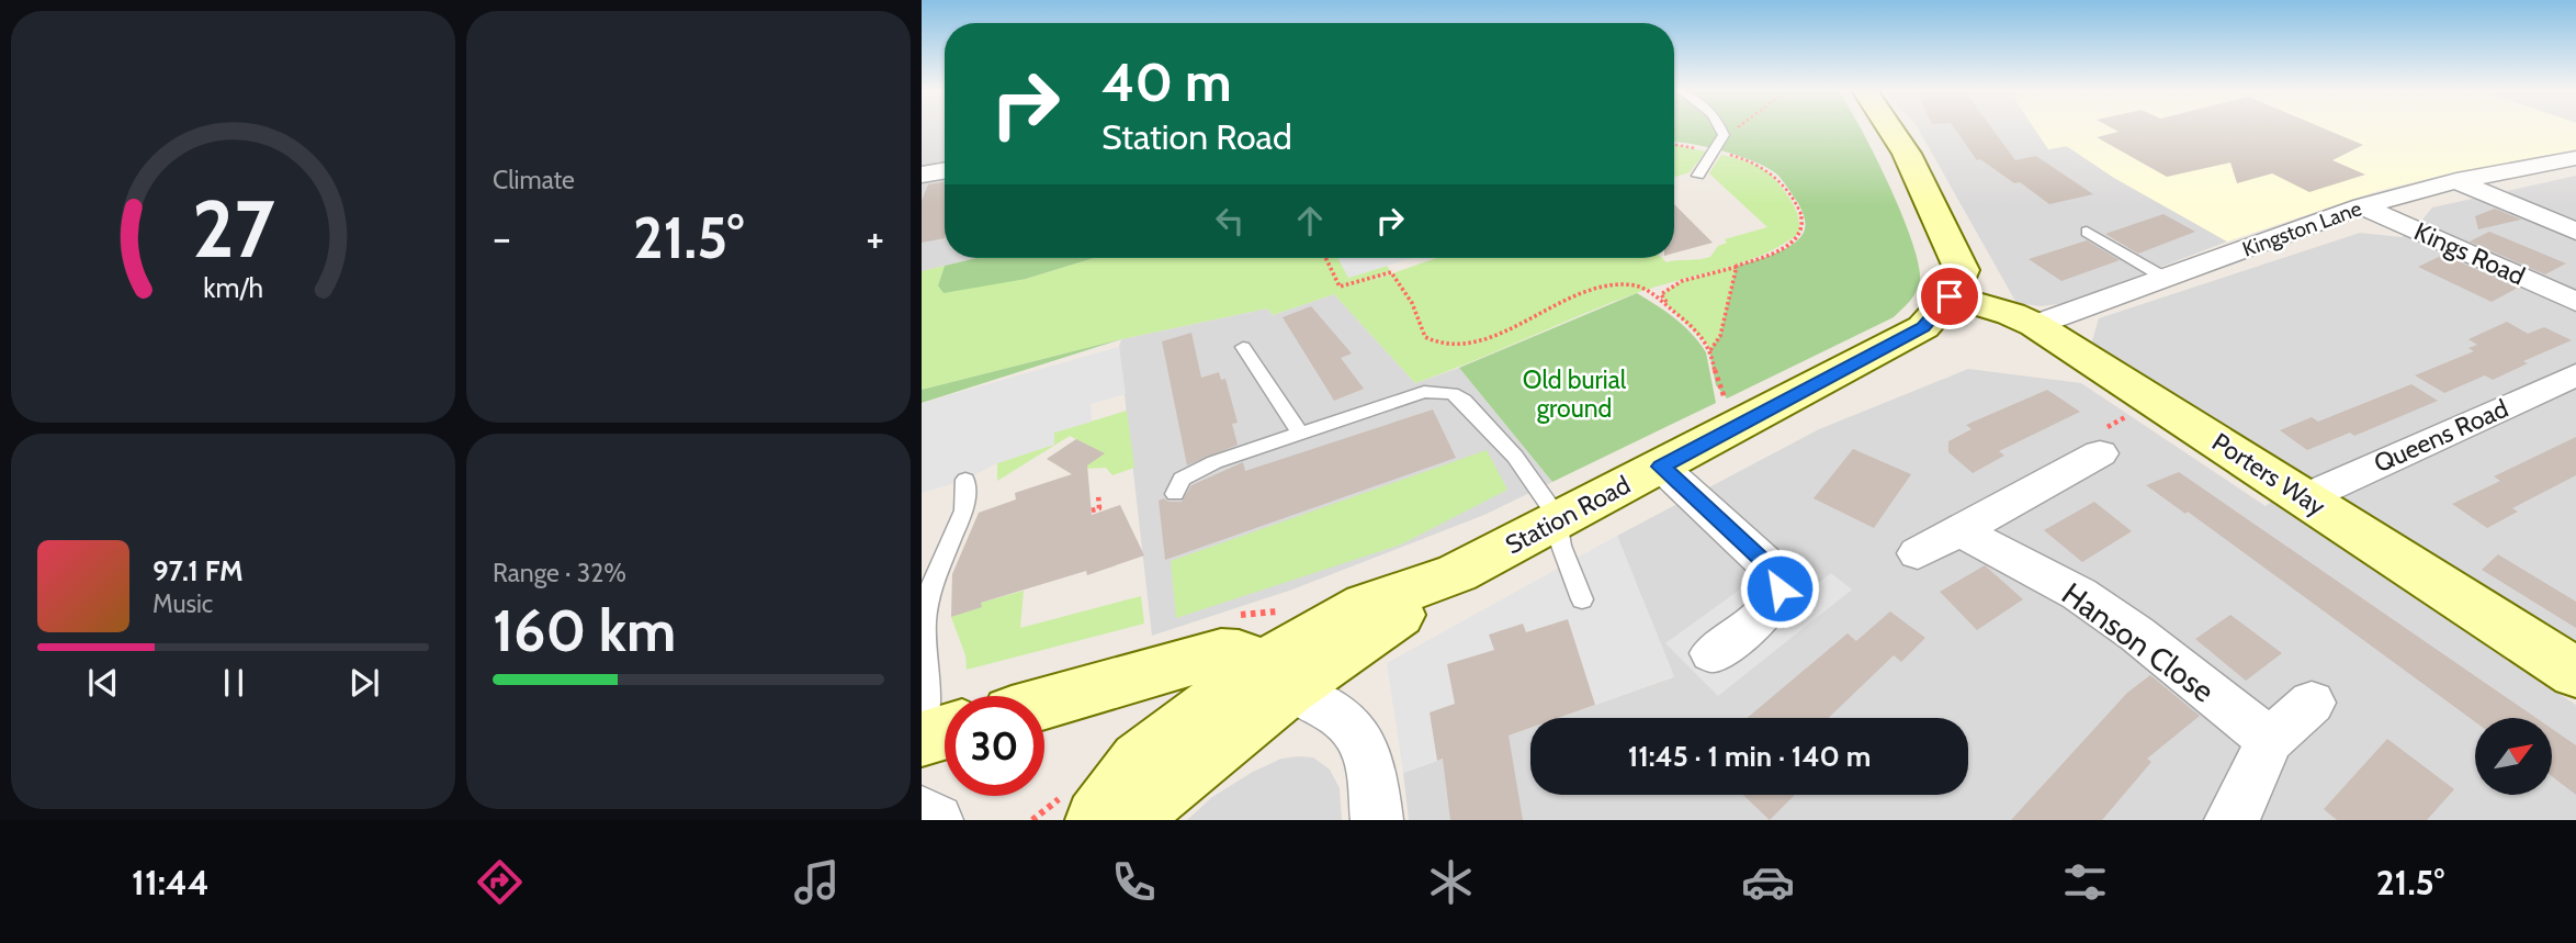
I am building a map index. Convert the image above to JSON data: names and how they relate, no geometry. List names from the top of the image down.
{
  "streets": {
    "street": [
      "Kingston Lane",
      "Kings Road",
      "Queens Road",
      "Porters Way",
      "Station Road",
      "Hanson Close"
    ]
  },
  "crossings": [
    ["Kingston Lane", "Kings Road"],
    ["Kingston Lane", "Porters Way"],
    ["Queens Road", "Porters Way"],
    ["Porters Way", "Station Road"]
  ],
  "parks": ["Old burial ground"],
  "north": "top right",
  "page": {
    "tile": [
      "Climate",
      ["Range · 32%", "160 km"]
    ],
    "turn": ["40 m", "Station Road"],
    "heat": ["−", "21.5°", "+"],
    "song": ["97.1 FM", "Music"],
    "limit": "30",
    "trip": "11:45 · 1 min · 140 m",
    "tabs": ["11:44", "21.5°"],
    "gauge": ["27", "km/h"]
  }
}
